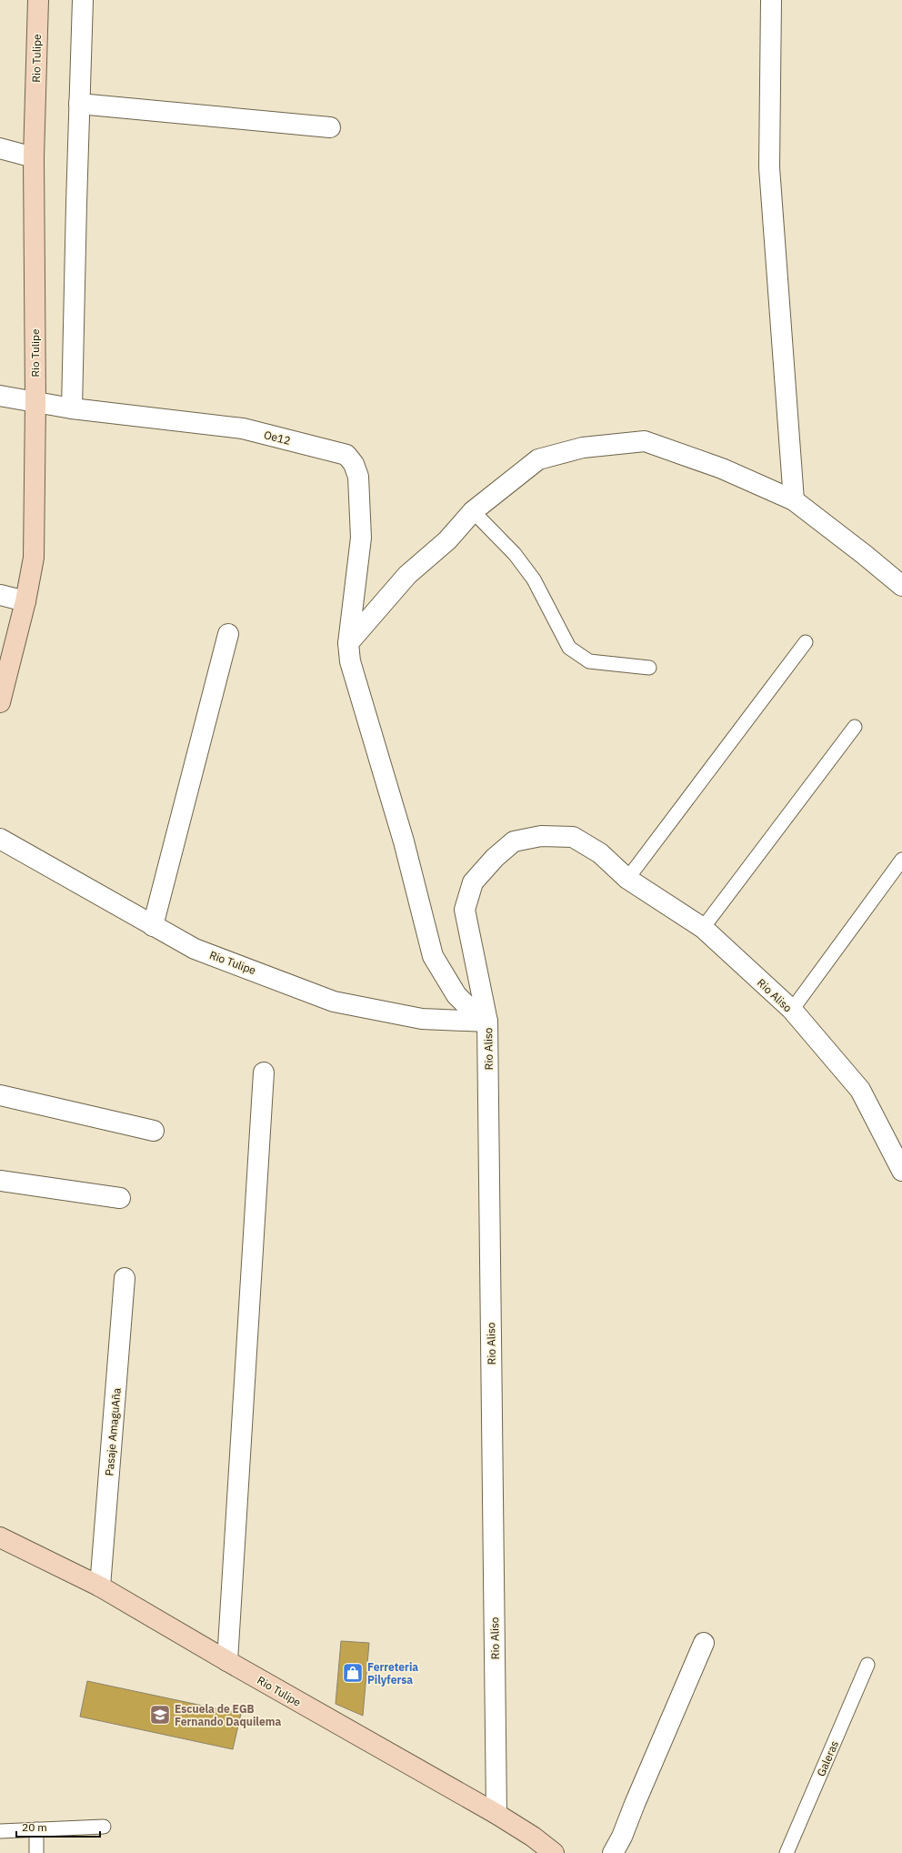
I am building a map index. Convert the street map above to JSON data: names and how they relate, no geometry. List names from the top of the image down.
{
  "streets": {
    "main road": ["Rio Tulipe"],
    "street": ["Oe12", "Rio Aliso", "Pasaje AmaguAña"],
    "lane": ["Galeras"]
  },
  "crossings": [
    ["Rio Tulipe", "Oe12"],
    ["Rio Tulipe", "Rio Aliso"],
    ["Rio Tulipe", "Pasaje AmaguAña"]
  ],
  "places": {
    "shop": ["Ferreteria Pilyfersa"],
    "school or university": ["Escuela de EGB Fernando Daquilema"]
  },
  "scale_bar": "20 m"
}
